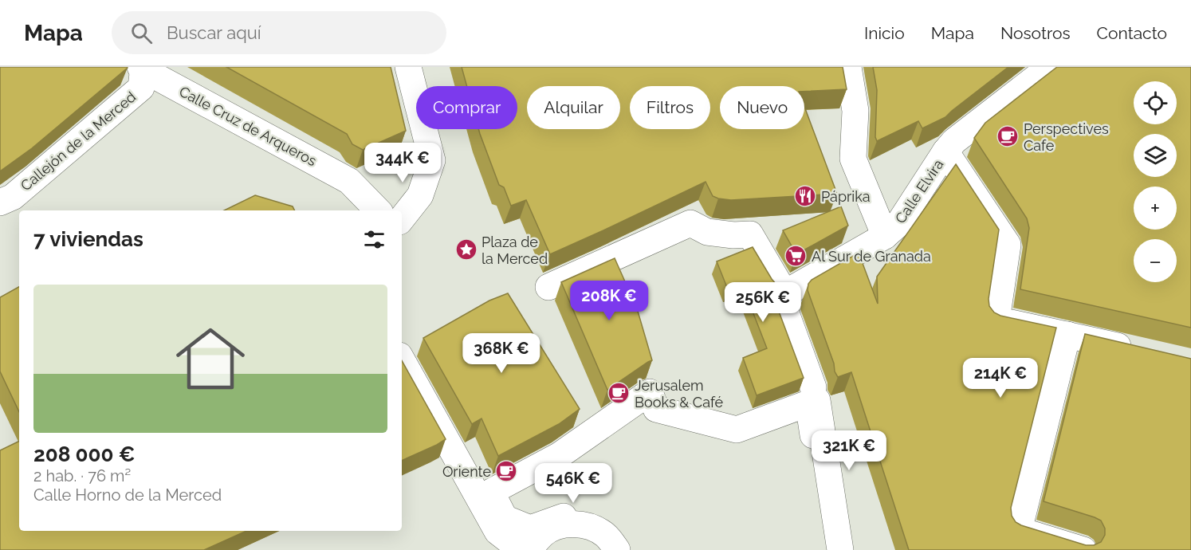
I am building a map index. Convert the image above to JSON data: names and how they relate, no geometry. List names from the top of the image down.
{
  "streets": {
    "street": ["Calle Cruz de Arqueros", "Callejón de la Merced", "Calle Elvira"]
  },
  "crossings": [
    ["Calle Cruz de Arqueros", "Callejón de la Merced"]
  ],
  "places": {
    "cafe": ["Perspectives Cafe", "Jerusalem Books & Café", "Oriente"],
    "restaurant": ["Páprika"],
    "place": ["Plaza de la Merced"],
    "supermarket": ["Al Sur de Granada"]
  },
  "page": {
    "header": "Mapa",
    "search": "Buscar aquí",
    "nav": [
      "Inicio",
      "Mapa",
      "Nosotros",
      "Contacto"
    ],
    "map_buttons": ["+", "−"],
    "chip": [
      "Comprar",
      "Alquilar",
      "Filtros",
      "Nuevo"
    ],
    "price": [
      "344K €",
      "208K €",
      "256K €",
      "368K €",
      "214K €",
      "321K €",
      "546K €"
    ],
    "heading": "7 viviendas",
    "list": [
      {
        "name": "208 000 €",
        "note": "2 hab. · 76 m² · Calle Horno de la Merced"
      }
    ]
  }
}
